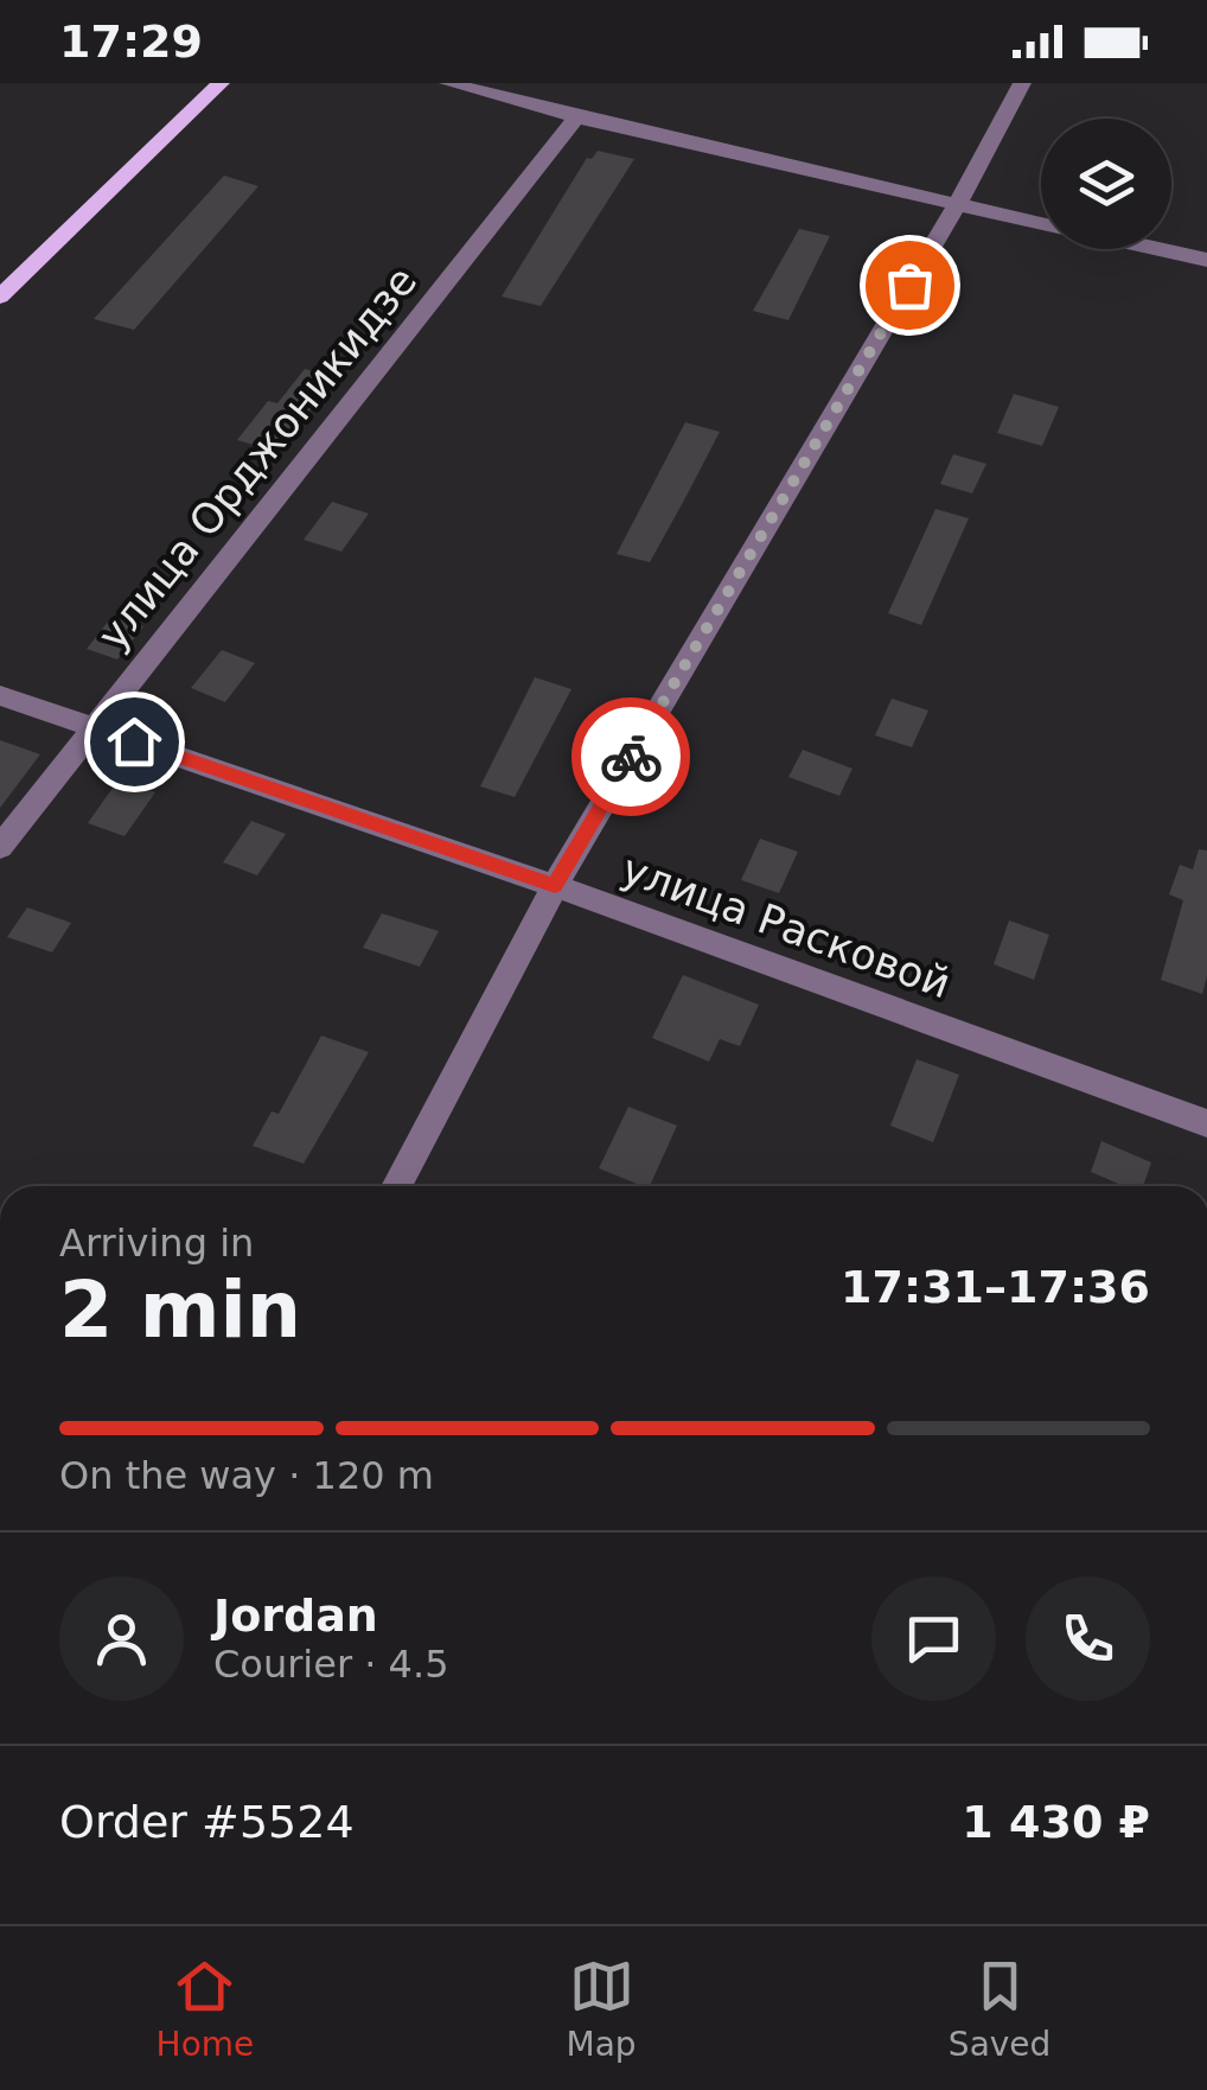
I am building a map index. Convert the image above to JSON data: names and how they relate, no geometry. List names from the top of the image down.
{
  "streets": {
    "street": ["улица Орджоникидзе", "улица Расковой"]
  },
  "crossings": [
    ["улица Орджоникидзе", "улица Расковой"]
  ],
  "page": {
    "status": "17:29",
    "heading": ["2 min", "Arriving in", "17:31–17:36"],
    "panel": [
      "Jordan",
      "Courier · 4.5",
      "Order #5524",
      "1 430 ₽"
    ],
    "bar": "On the way · 120 m",
    "tabs": ["Home", "Map", "Saved"]
  }
}
